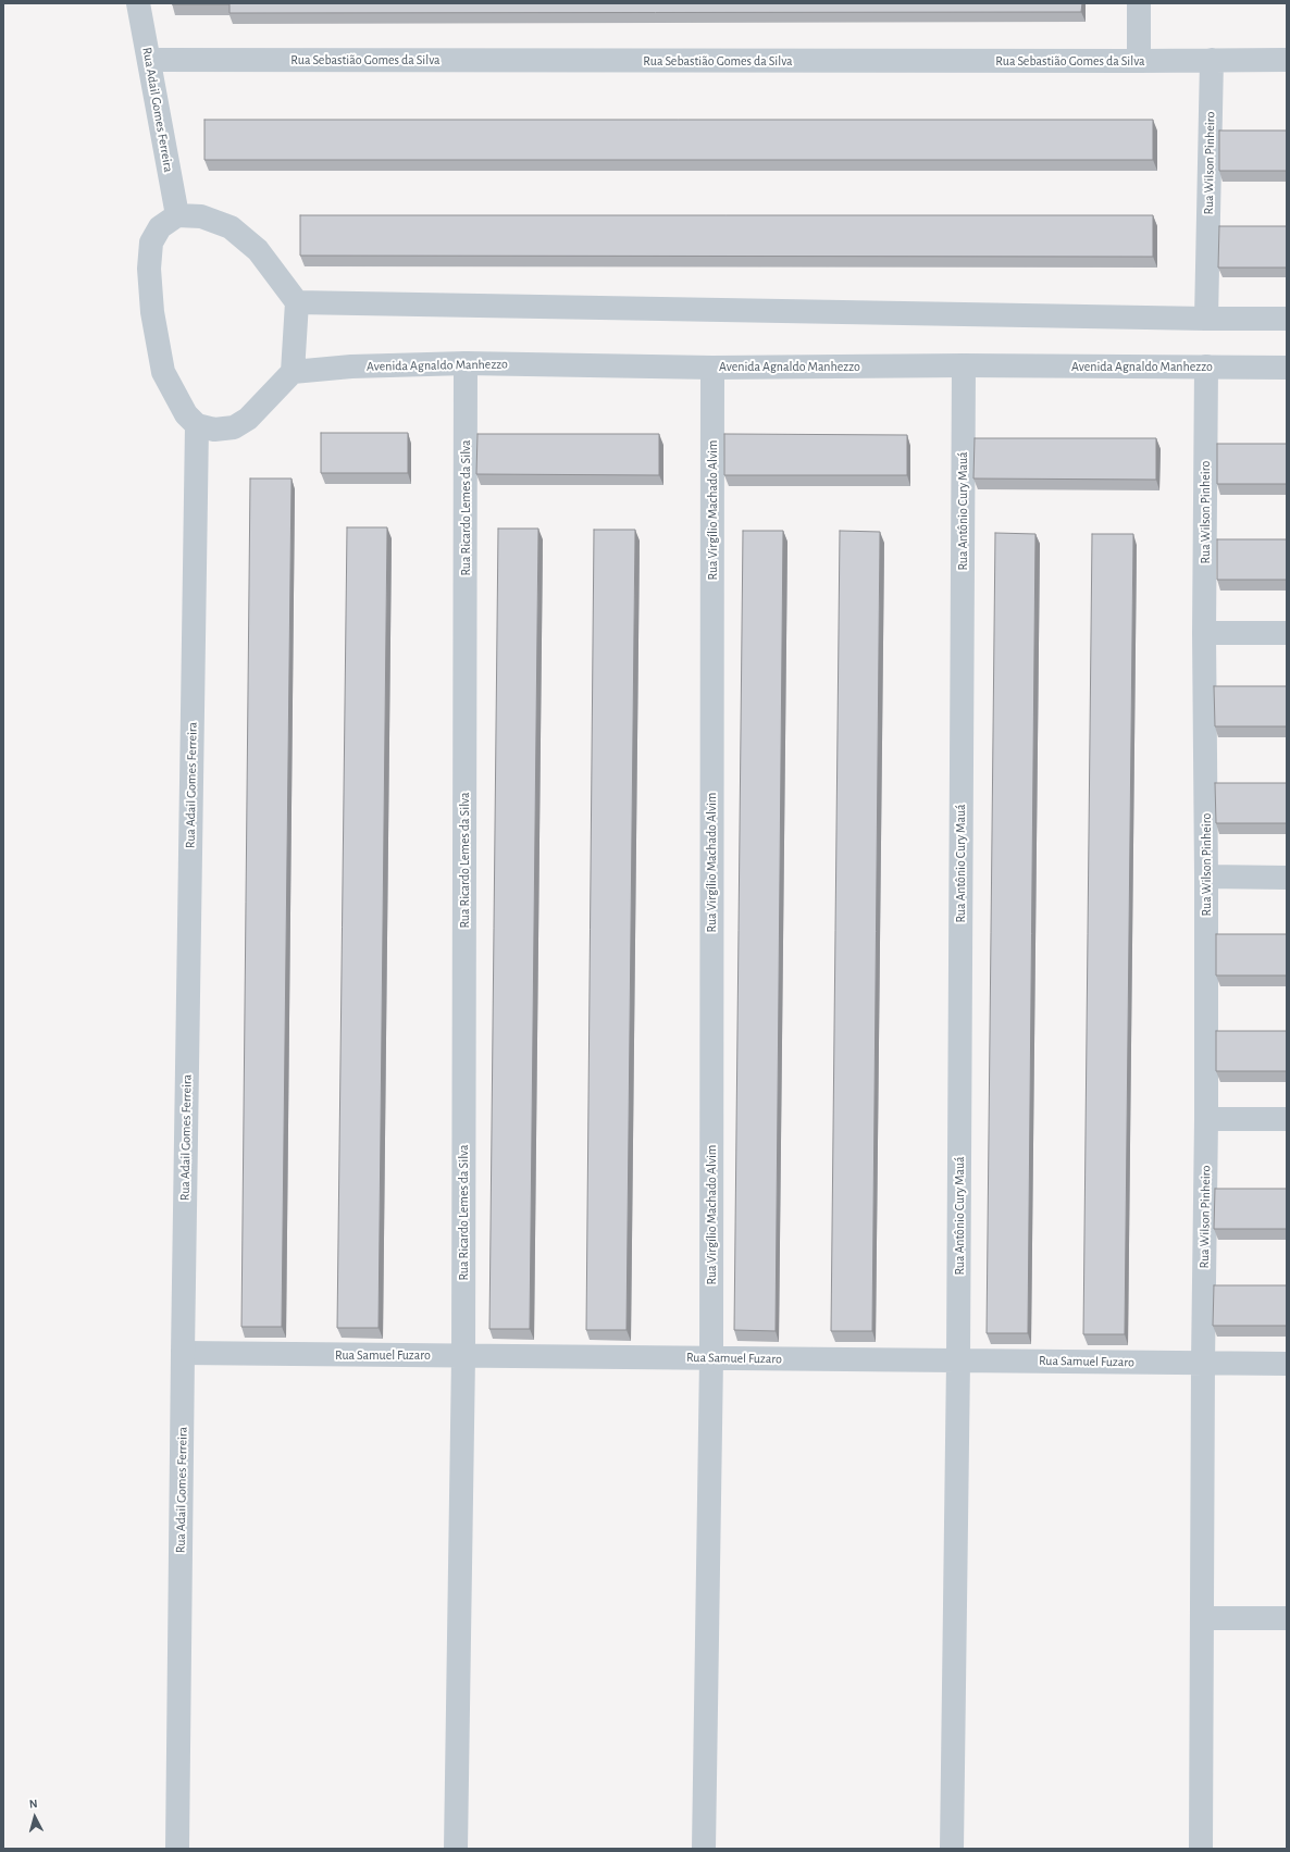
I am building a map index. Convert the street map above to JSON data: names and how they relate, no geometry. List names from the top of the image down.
{
  "streets": {
    "street": [
      "Rua Sebastião Gomes da Silva",
      "Rua Adail Gomes Ferreira",
      "Rua Wilson Pinheiro",
      "Avenida Agnaldo Manhezzo",
      "Rua Ricardo Lemes da Silva",
      "Rua Virgílio Machado Alvim",
      "Rua Antônio Cury Mauá",
      "Rua Samuel Fuzaro"
    ]
  },
  "crossings": [
    ["Rua Sebastião Gomes da Silva", "Rua Adail Gomes Ferreira"],
    ["Rua Sebastião Gomes da Silva", "Rua Wilson Pinheiro"],
    ["Rua Adail Gomes Ferreira", "Rua Samuel Fuzaro"],
    ["Rua Wilson Pinheiro", "Avenida Agnaldo Manhezzo"],
    ["Rua Wilson Pinheiro", "Rua Samuel Fuzaro"],
    ["Avenida Agnaldo Manhezzo", "Rua Ricardo Lemes da Silva"],
    ["Avenida Agnaldo Manhezzo", "Rua Virgílio Machado Alvim"],
    ["Avenida Agnaldo Manhezzo", "Rua Antônio Cury Mauá"],
    ["Rua Ricardo Lemes da Silva", "Rua Samuel Fuzaro"],
    ["Rua Virgílio Machado Alvim", "Rua Samuel Fuzaro"],
    ["Rua Antônio Cury Mauá", "Rua Samuel Fuzaro"]
  ],
  "north": "top"
}
